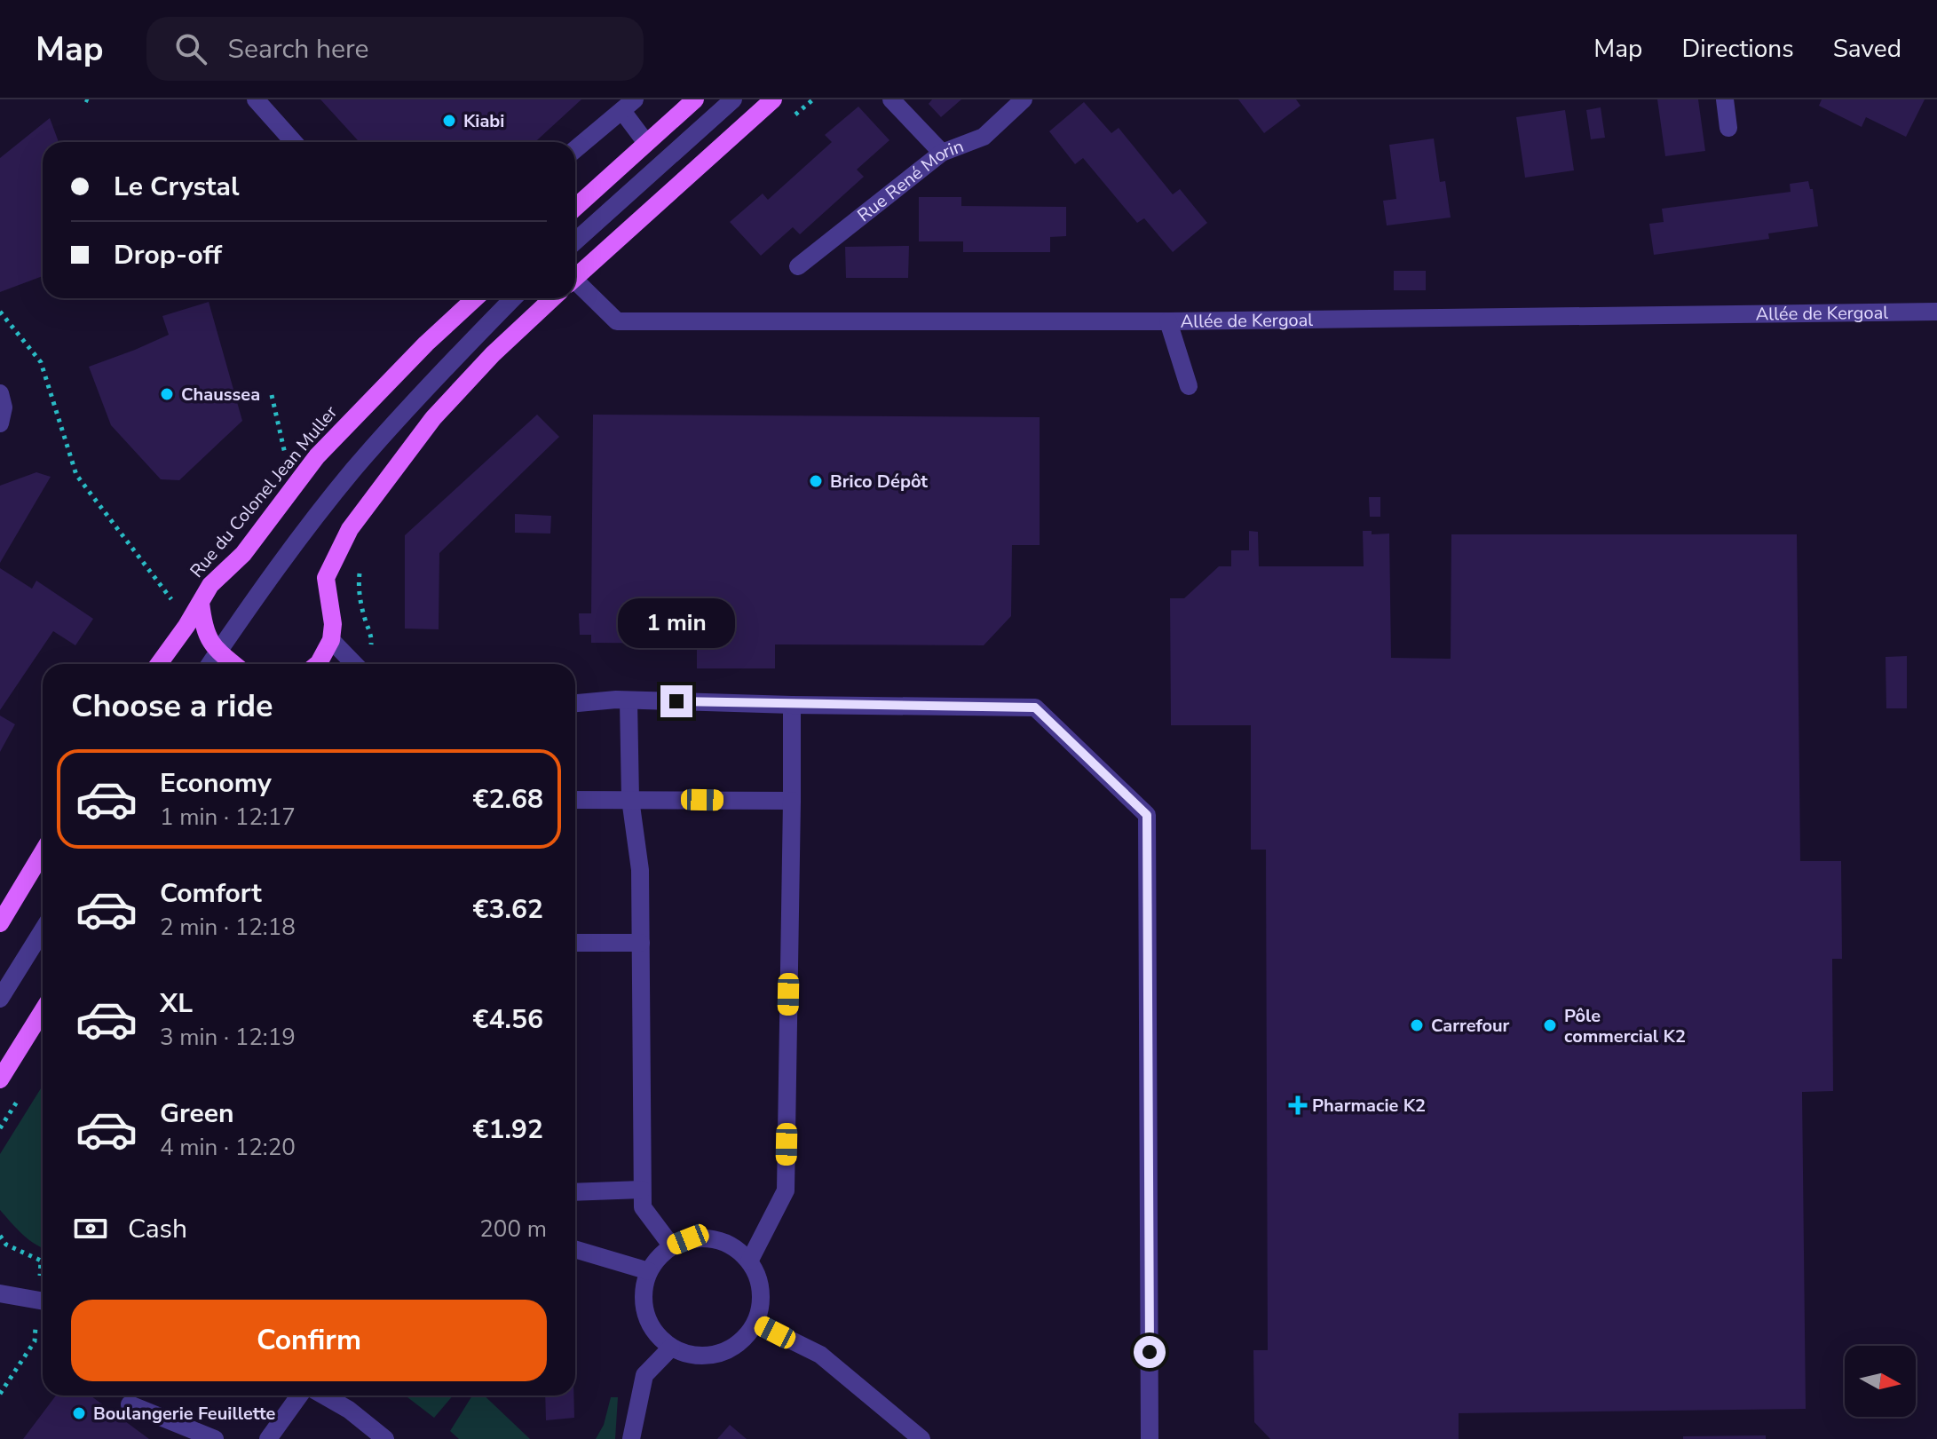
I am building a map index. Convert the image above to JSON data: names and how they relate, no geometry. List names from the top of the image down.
{
  "streets": {
    "main road": ["Rue du Colonel Jean Muller"],
    "street": ["Rue René Morin", "Allée de Kergoal"]
  },
  "places": {
    "other": [
      "Kiabi",
      "Chaussea",
      "Brico Dépôt",
      "Carrefour",
      "Pôle commercial K2",
      "Boulangerie Feuillette"
    ],
    "health": ["Pharmacie K2"]
  },
  "north": "right",
  "page": {
    "header": "Map",
    "search": "Search here",
    "nav": ["Map", "Directions", "Saved"],
    "banner": ["Le Crystal", "Drop-off"],
    "bubble": "1 min",
    "heading": "Choose a ride",
    "list": [
      {
        "name": "Economy",
        "note": "1 min · 12:17",
        "value": "€2.68"
      },
      {
        "name": "Comfort",
        "note": "2 min · 12:18",
        "value": "€3.62"
      },
      {
        "name": "XL",
        "note": "3 min · 12:19",
        "value": "€4.56"
      },
      {
        "name": "Green",
        "note": "4 min · 12:20",
        "value": "€1.92"
      }
    ],
    "pay": ["Cash", "200 m"],
    "buttons": "Confirm"
  }
}
